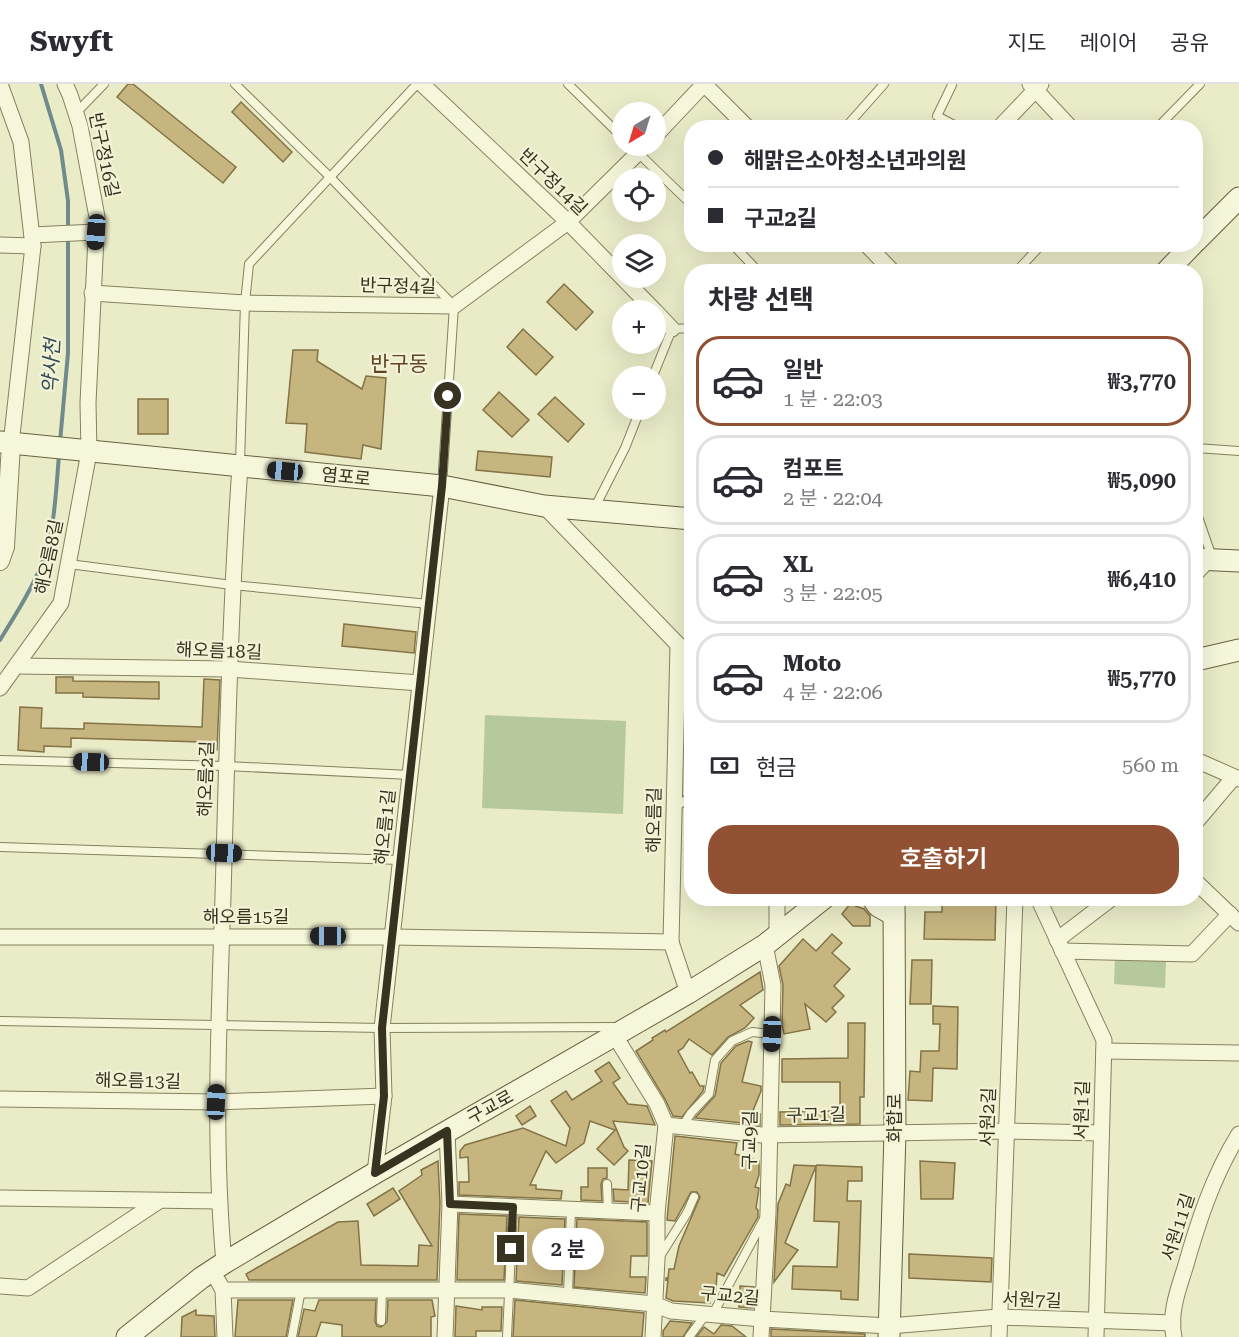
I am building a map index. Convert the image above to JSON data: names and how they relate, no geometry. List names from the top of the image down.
{
  "streets": {
    "main road": ["염포로", "구교로", "화합로"],
    "street": [
      "반구정16길",
      "반구정14길",
      "반구정4길",
      "해오름8길",
      "해오름18길",
      "해오름2길",
      "해오름길",
      "해오름1길",
      "해오름15길",
      "해오름13길",
      "서원1길",
      "구교1길",
      "서원2길",
      "구교9길",
      "구교10길",
      "서원11길",
      "구교2길",
      "서원7길"
    ]
  },
  "crossings": [
    ["반구정16길", "반구정4길"],
    ["반구정16길", "염포로"],
    ["반구정16길", "해오름8길"],
    ["반구정14길", "반구정4길"],
    ["염포로", "해오름8길"],
    ["염포로", "해오름2길"],
    ["염포로", "해오름1길"],
    ["해오름8길", "해오름18길"],
    ["해오름18길", "해오름2길"],
    ["해오름18길", "해오름1길"],
    ["해오름2길", "해오름15길"],
    ["해오름2길", "해오름13길"],
    ["해오름2길", "구교로"],
    ["해오름길", "해오름15길"],
    ["해오름길", "구교로"],
    ["해오름1길", "해오름15길"],
    ["해오름1길", "해오름13길"],
    ["해오름1길", "구교로"],
    ["구교로", "구교9길"],
    ["구교로", "구교10길"],
    ["서원1길", "구교1길"],
    ["서원1길", "서원7길"],
    ["구교1길", "서원2길"],
    ["구교1길", "화합로"],
    ["구교1길", "구교9길"],
    ["구교1길", "구교10길"],
    ["서원2길", "서원7길"],
    ["화합로", "구교2길"],
    ["화합로", "서원7길"],
    ["구교9길", "구교2길"],
    ["구교10길", "구교2길"],
    ["서원11길", "서원7길"],
    ["구교2길", "서원7길"]
  ],
  "districts": ["반구동"],
  "water": ["약사천"],
  "north": "bottom left",
  "page": {
    "header": "Swyft",
    "nav": ["지도", "레이어", "공유"],
    "map_buttons": ["+", "−"],
    "banner": ["해맑은소아청소년과의원", "구교2길"],
    "heading": "차량 선택",
    "list": [
      {
        "name": "일반",
        "note": "1 분 · 22:03",
        "value": "₩3,770"
      },
      {
        "name": "컴포트",
        "note": "2 분 · 22:04",
        "value": "₩5,090"
      },
      {
        "name": "XL",
        "note": "3 분 · 22:05",
        "value": "₩6,410"
      },
      {
        "name": "Moto",
        "note": "4 분 · 22:06",
        "value": "₩5,770"
      }
    ],
    "pay": ["현금", "560 m"],
    "buttons": "호출하기",
    "bubble": "2 분"
  }
}
